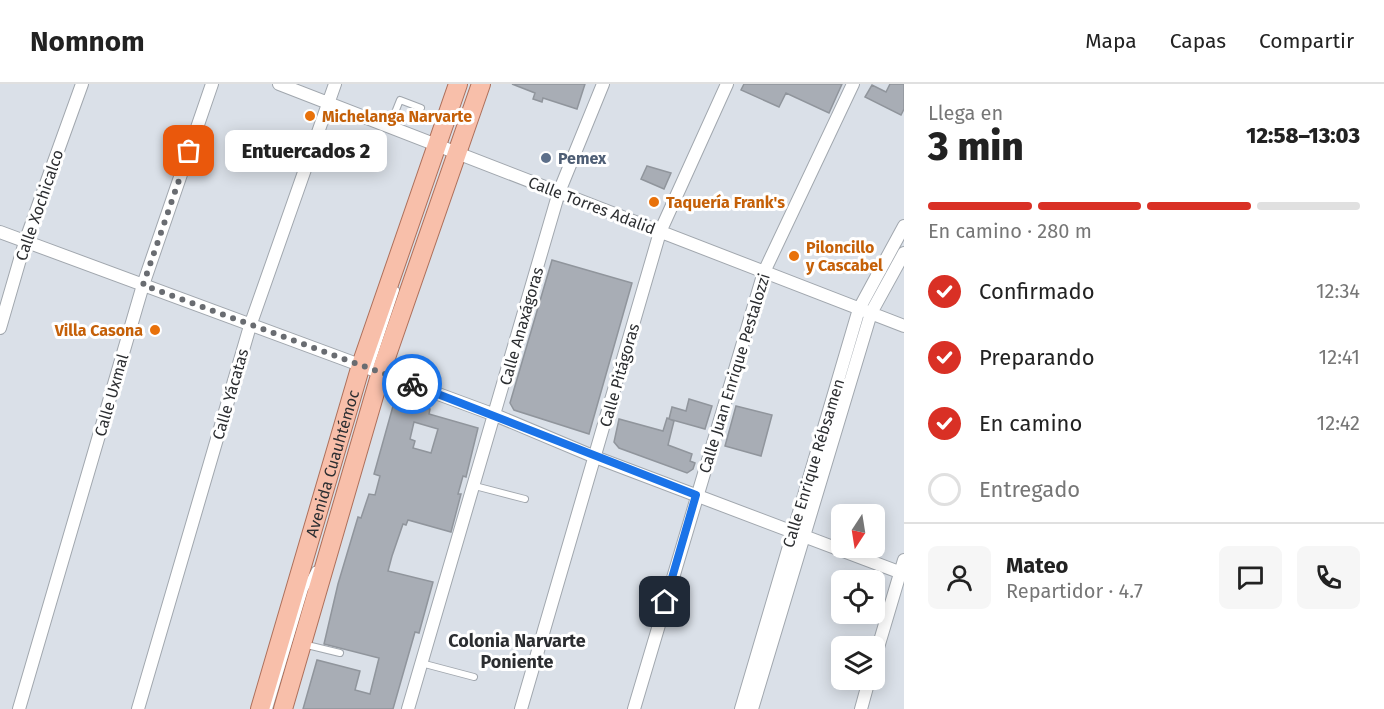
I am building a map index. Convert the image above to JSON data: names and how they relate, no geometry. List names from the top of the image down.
{
  "streets": {
    "main road": ["Avenida Cuauhtémoc"],
    "street": [
      "Calle Xochicalco",
      "Calle Torres Adalid",
      "Calle Anaxágoras",
      "Calle Juan Enrique Pestalozzi",
      "Calle Pitágoras",
      "Calle Yácatas",
      "Calle Uxmal",
      "Calle Enrique Rébsamen"
    ]
  },
  "crossings": [
    ["Calle Torres Adalid", "Calle Anaxágoras"],
    ["Calle Torres Adalid", "Calle Juan Enrique Pestalozzi"],
    ["Calle Torres Adalid", "Calle Pitágoras"],
    ["Calle Torres Adalid", "Calle Yácatas"],
    ["Calle Torres Adalid", "Avenida Cuauhtémoc"],
    ["Calle Torres Adalid", "Calle Enrique Rébsamen"]
  ],
  "districts": ["Colonia Narvarte Poniente"],
  "places": [
    "Michelanga Narvarte",
    "Entuercados 2",
    "Pemex",
    "Taquería Frank's",
    "Piloncillo y Cascabel",
    "Villa Casona"
  ],
  "north": "bottom",
  "page": {
    "header": "Nomnom",
    "nav": ["Mapa", "Capas", "Compartir"],
    "heading": ["3 min", "Llega en", "12:58–13:03"],
    "panel": ["Mateo", "Repartidor · 4.7"],
    "bubble": "Entuercados 2",
    "bar": "En camino · 280 m",
    "list": [
      ["Confirmado", "12:34"],
      ["Preparando", "12:41"],
      ["En camino", "12:42"],
      "Entregado"
    ]
  }
}
